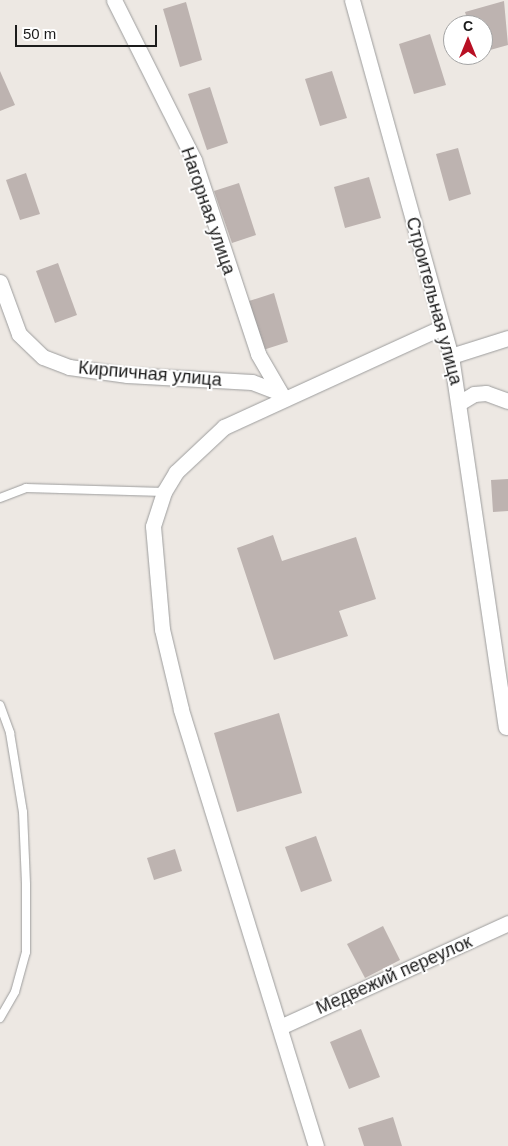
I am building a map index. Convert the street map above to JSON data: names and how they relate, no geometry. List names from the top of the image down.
{
  "streets": {
    "street": [
      "Нагорная улица",
      "Строительная улица",
      "Кирпичная улица",
      "Медвежий переулок"
    ]
  },
  "crossings": [
    ["Нагорная улица", "Кирпичная улица"]
  ],
  "scale_bar": "50 m",
  "north": "top"
}
